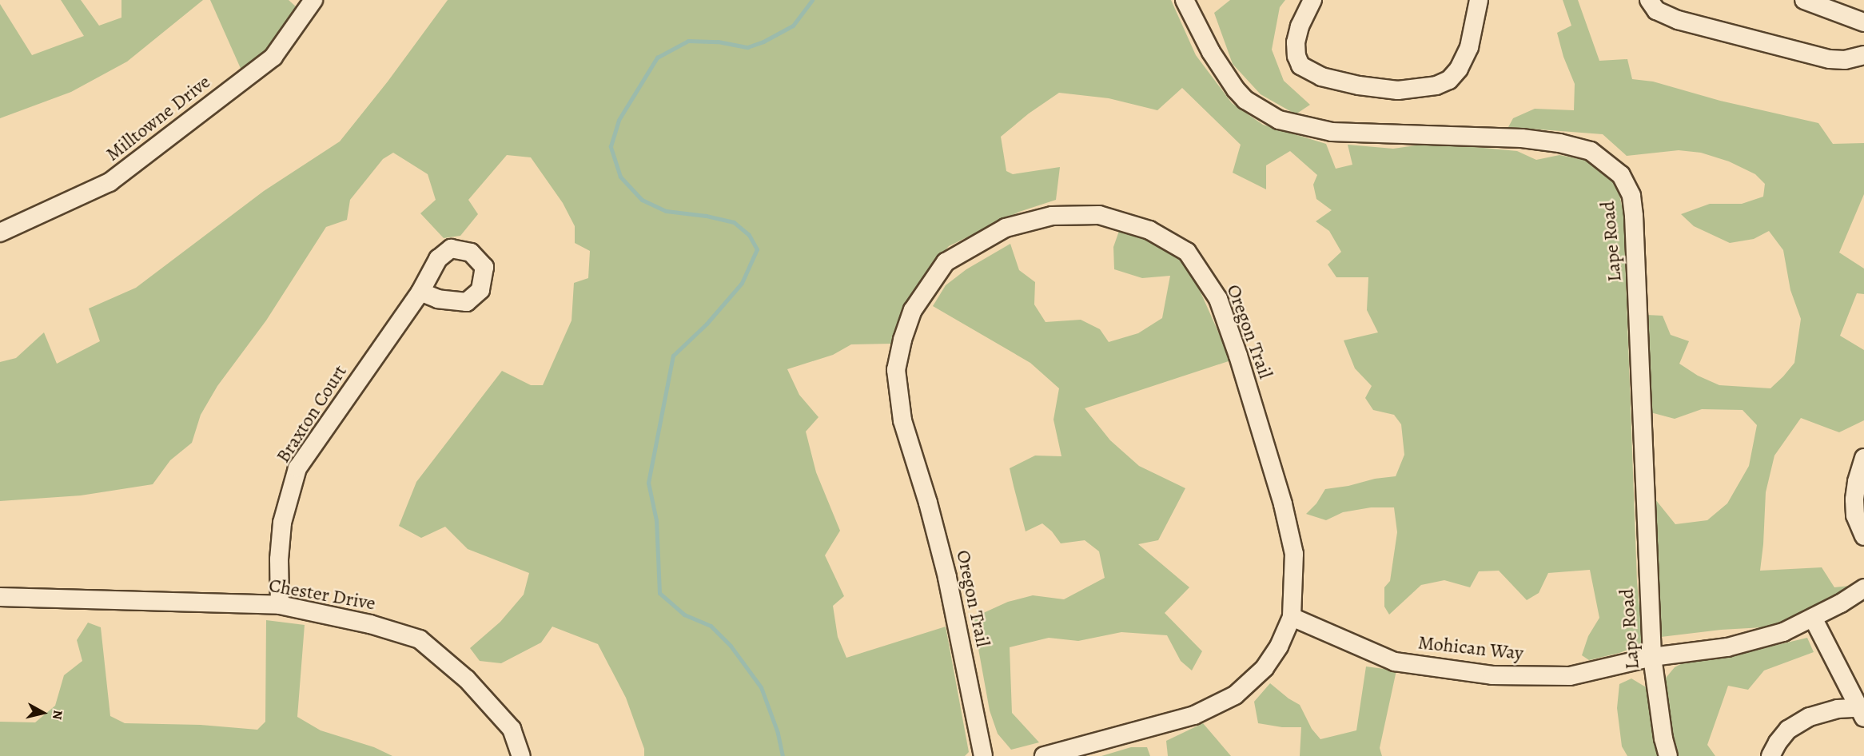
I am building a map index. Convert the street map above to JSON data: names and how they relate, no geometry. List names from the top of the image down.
{
  "streets": {
    "street": [
      "Milltowne Drive",
      "Lape Road",
      "Oregon Trail",
      "Braxton Court",
      "Chester Drive",
      "Mohican Way"
    ]
  },
  "crossings": [
    ["Lape Road", "Mohican Way"],
    ["Oregon Trail", "Mohican Way"],
    ["Braxton Court", "Chester Drive"]
  ],
  "north": "right"
}
